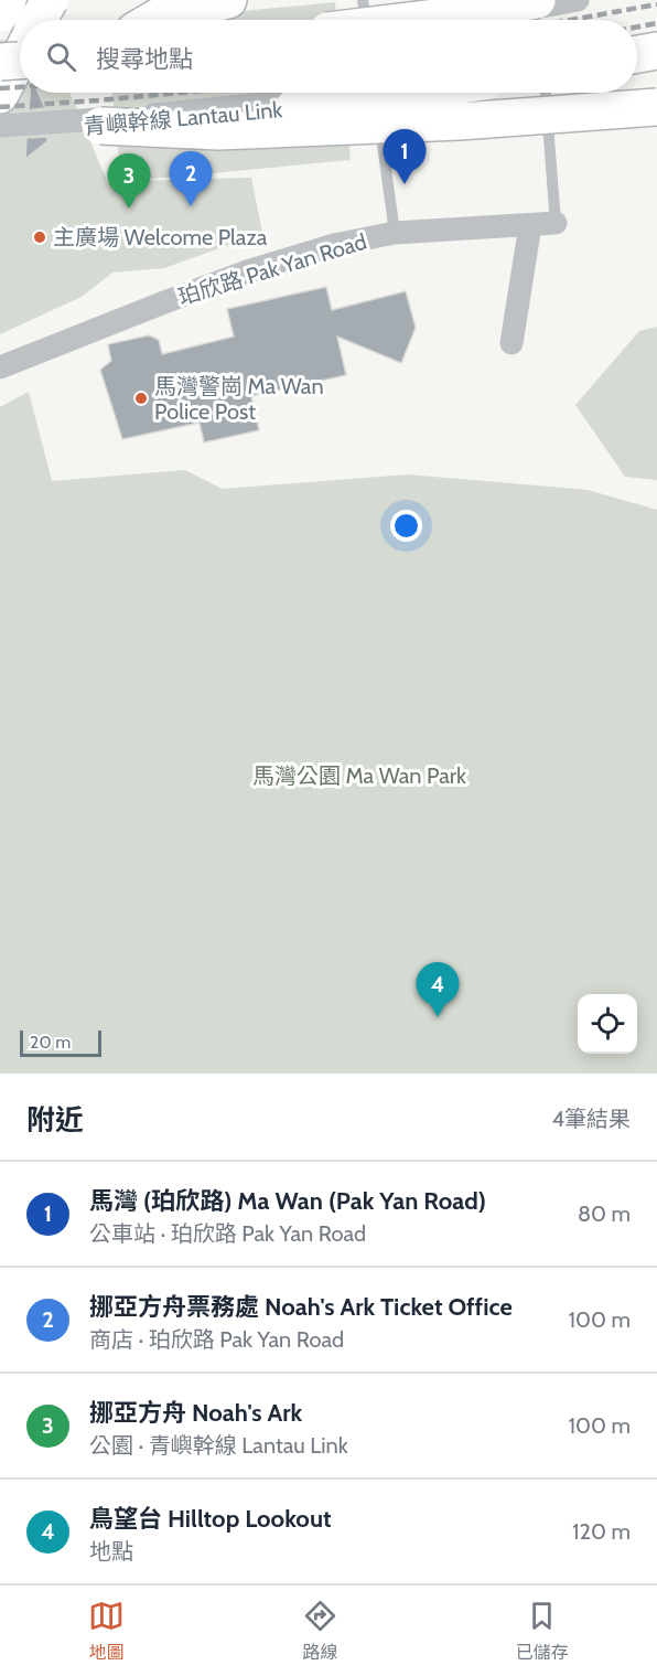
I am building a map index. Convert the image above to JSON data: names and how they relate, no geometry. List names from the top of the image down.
{
  "streets": {
    "highway": ["青嶼幹線 Lantau Link"],
    "street": ["珀欣路 Pak Yan Road"]
  },
  "parks": ["馬灣公園 Ma Wan Park"],
  "places": ["主廣場 Welcome Plaza", "馬灣警崗 Ma Wan Police Post"],
  "scale_bar": "20 m",
  "page": {
    "search": "搜尋地點",
    "pins": [
      "1",
      "2",
      "3",
      "4"
    ],
    "scale": "20 m",
    "heading": ["附近", "4筆結果"],
    "list": [
      {
        "mark": "1",
        "name": "馬灣 (珀欣路) Ma Wan (Pak Yan Road)",
        "note": "公車站 · 珀欣路 Pak Yan Road",
        "value": "80 m"
      },
      {
        "mark": "2",
        "name": "挪亞方舟票務處 Noah's Ark Ticket Office",
        "note": "商店 · 珀欣路 Pak Yan Road",
        "value": "100 m"
      },
      {
        "mark": "3",
        "name": "挪亞方舟 Noah's Ark",
        "note": "公園 · 青嶼幹線 Lantau Link",
        "value": "100 m"
      },
      {
        "mark": "4",
        "name": "鳥望台 Hilltop Lookout",
        "note": "地點",
        "value": "120 m"
      }
    ],
    "nav": ["地圖", "路線", "已儲存"]
  }
}
